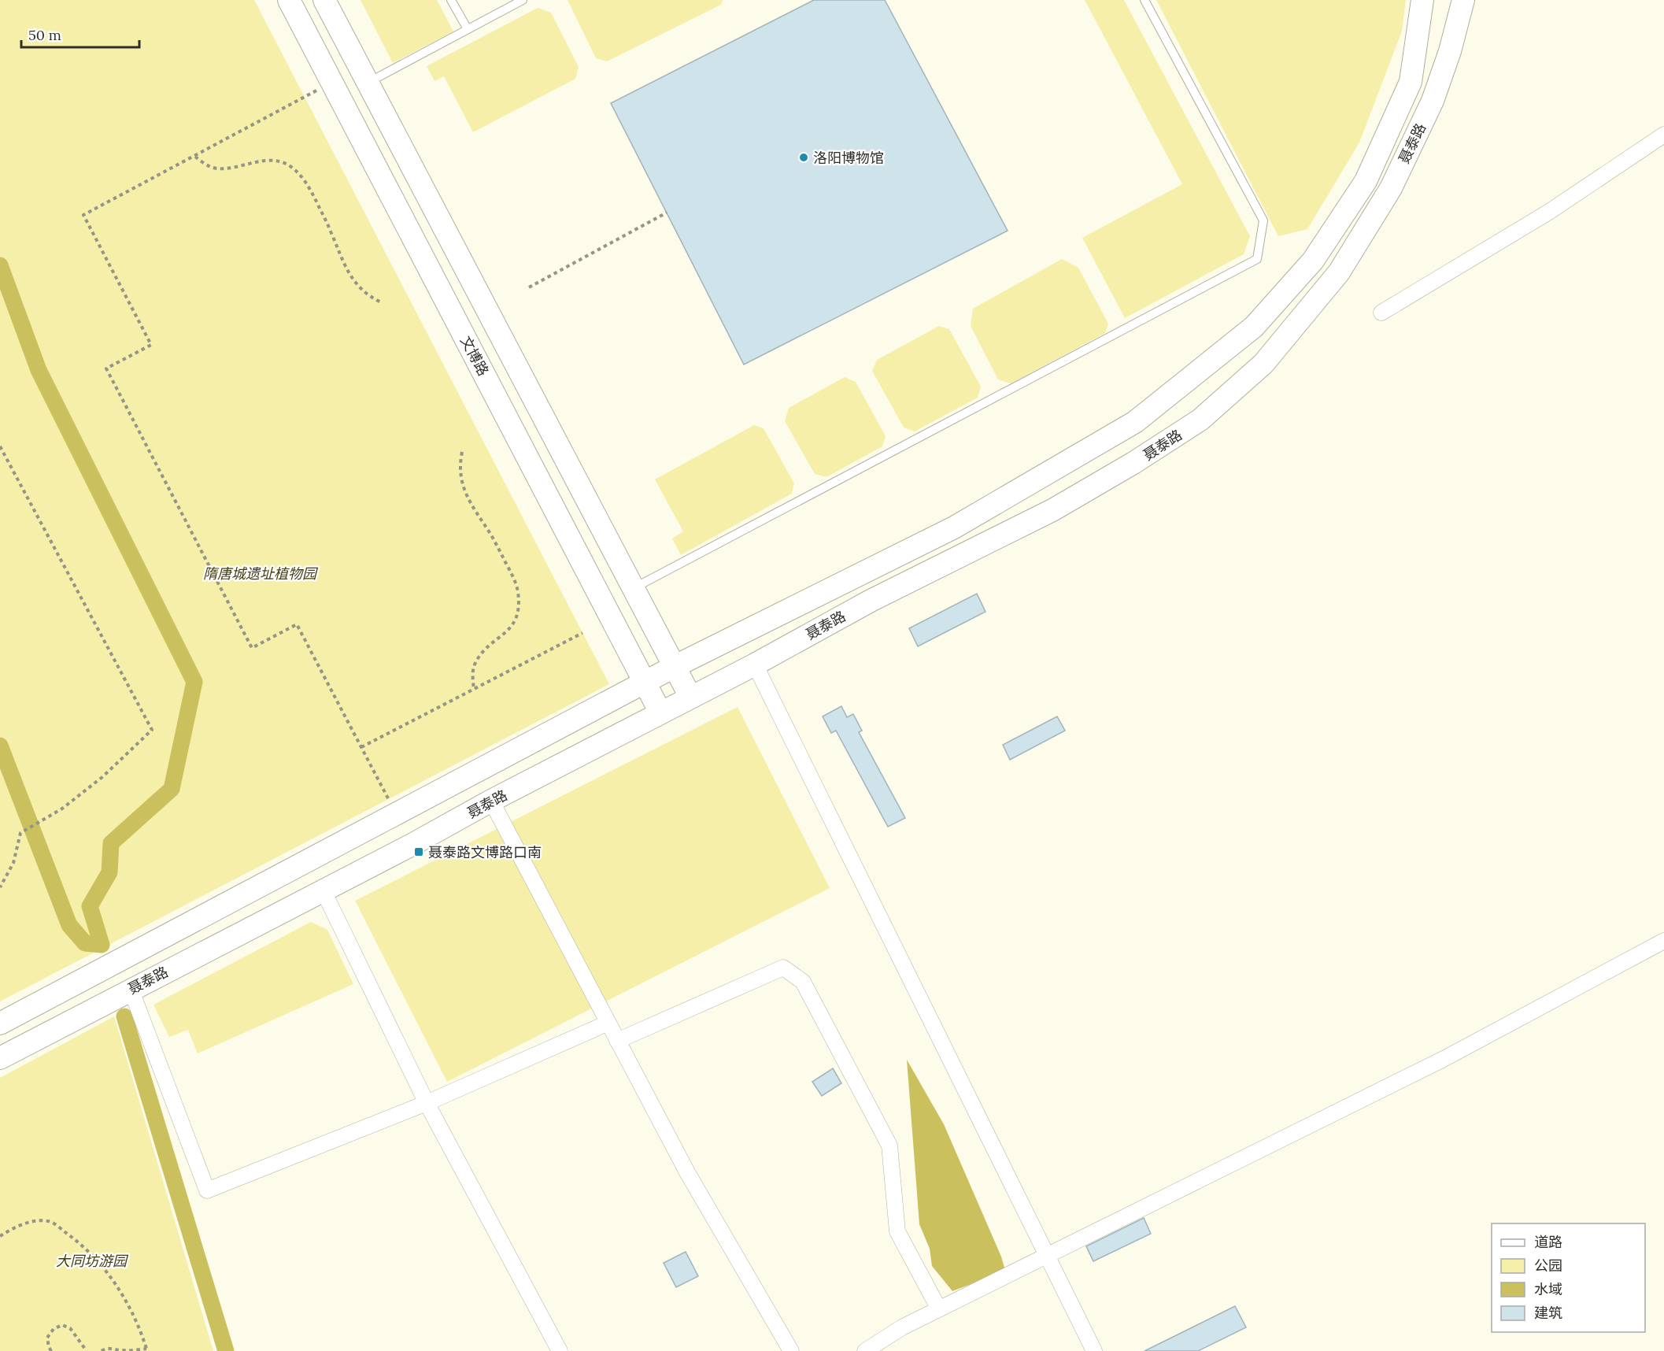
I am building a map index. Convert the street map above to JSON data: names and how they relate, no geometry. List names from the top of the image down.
{
  "streets": {
    "main road": ["聂泰路", "文博路"]
  },
  "crossings": [
    ["聂泰路", "文博路"]
  ],
  "parks": ["隋唐城遗址植物园", "大同坊游园"],
  "places": {
    "other": ["洛阳博物馆"],
    "transit": ["聂泰路文博路口南"]
  },
  "legend": [
    "道路",
    "公园",
    "水域",
    "建筑"
  ],
  "scale_bar": "50 m"
}
